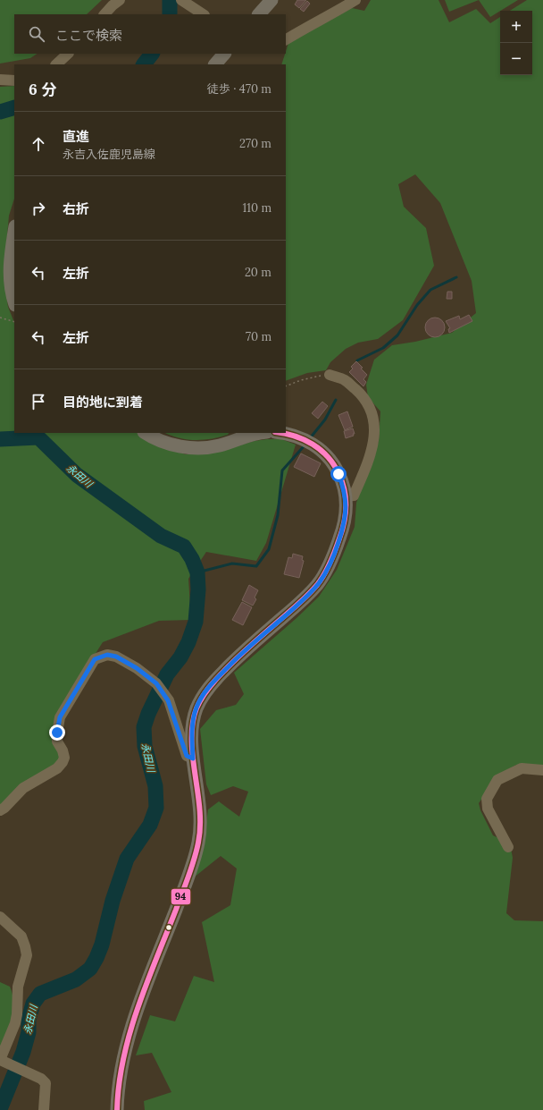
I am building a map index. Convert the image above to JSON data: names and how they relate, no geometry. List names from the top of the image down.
{
  "water": ["永田川"],
  "lines": ["transit line 94"],
  "page": {
    "map_buttons": ["+", "−"],
    "search": "ここで検索",
    "heading": ["6 分", "徒歩 · 470 m"],
    "list": [
      ["直進", "永吉入佐鹿児島線", "270 m"],
      ["右折", "110 m"],
      ["左折", "20 m"],
      ["左折", "70 m"],
      "目的地に到着"
    ]
  }
}
